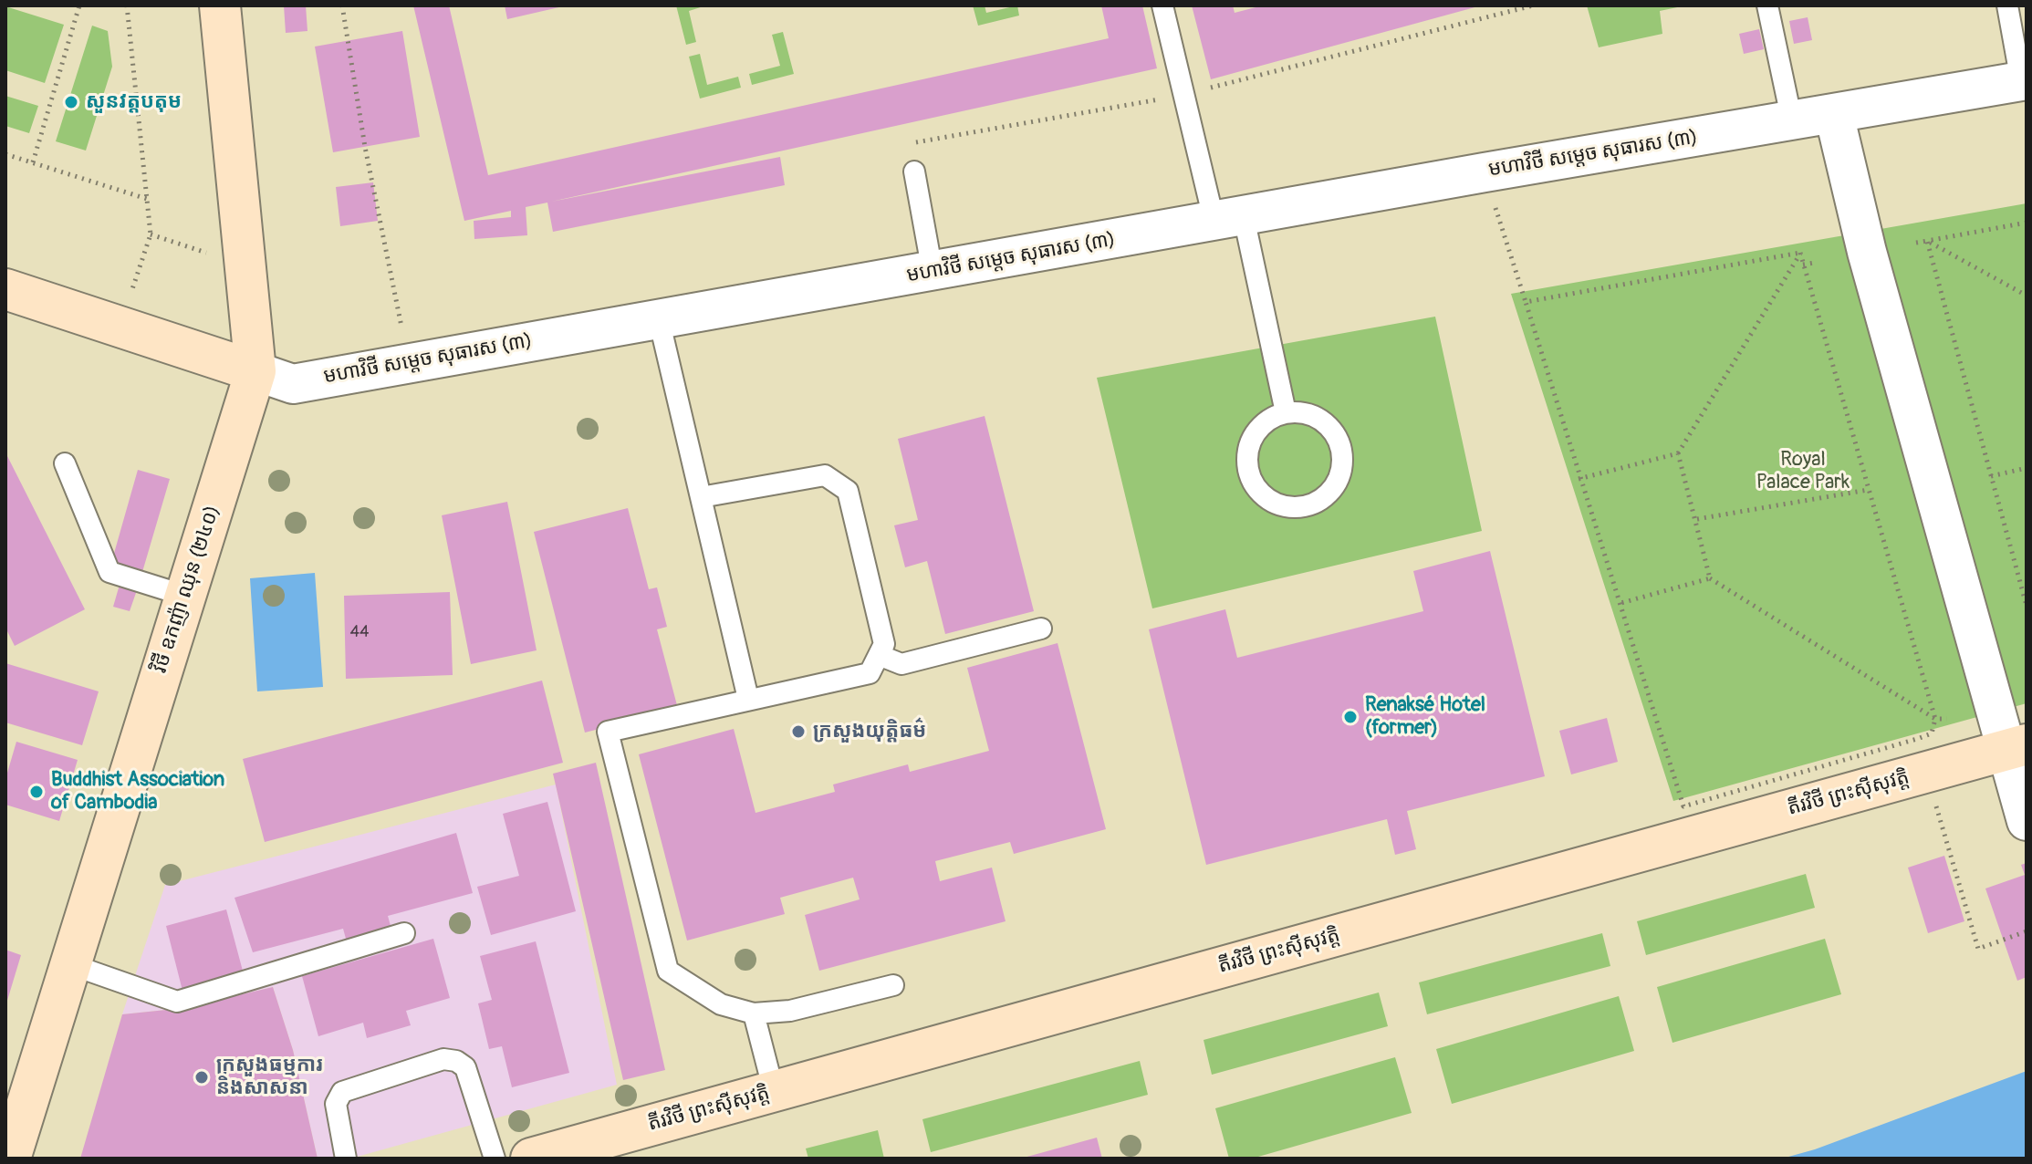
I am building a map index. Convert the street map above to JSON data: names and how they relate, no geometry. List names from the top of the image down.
{
  "streets": {
    "main road": ["មហាវិថី សម្តេច សុធារស (៣)", "វិថី ឧកញ៉ា ឈុន (២៤០)", "តីរវិថី ព្រះស៊ីសុវត្តិ"]
  },
  "crossings": [
    ["មហាវិថី សម្តេច សុធារស (៣)", "វិថី ឧកញ៉ា ឈុន (២៤០)"]
  ],
  "parks": ["Royal Palace Park"],
  "places": [
    "សួនវត្តបតុម",
    "Renaksé Hotel (former)",
    "ក្រសួងយុត្ដិធម៌",
    "Buddhist Association of Cambodia",
    "ក្រសួងធម្មការ និងសាសនា"
  ],
  "house_numbers": ["44"]
}
